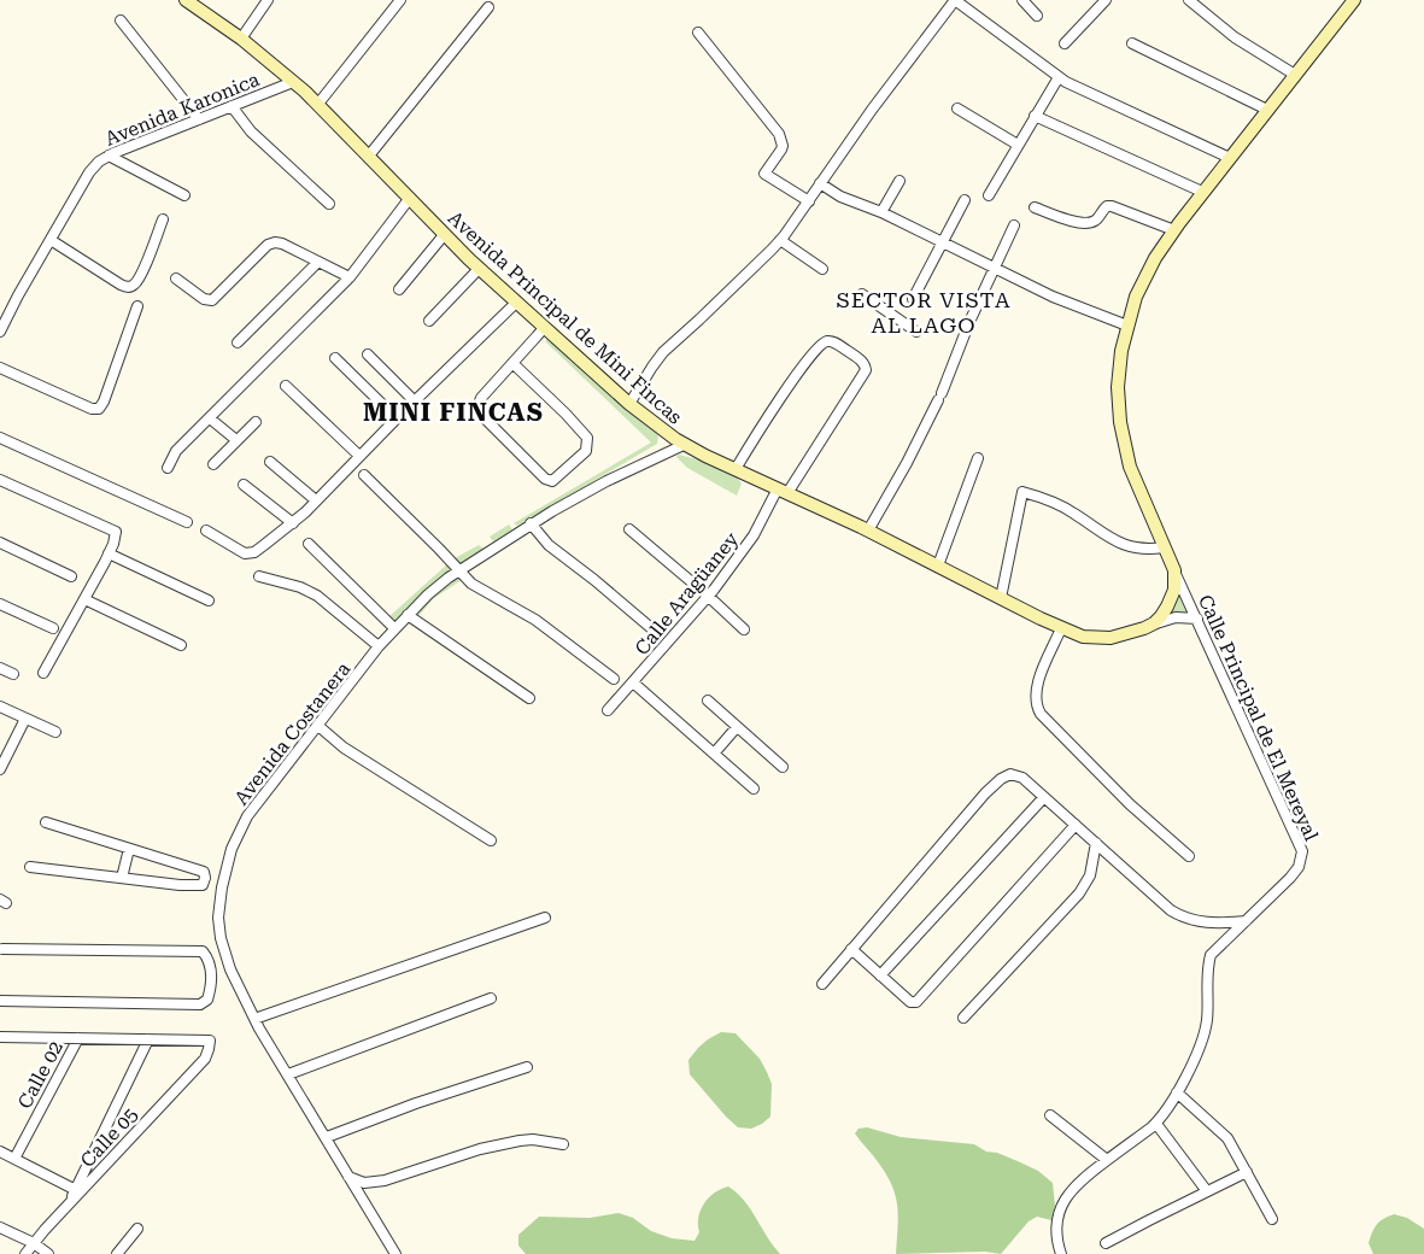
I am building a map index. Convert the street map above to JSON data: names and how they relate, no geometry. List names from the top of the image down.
{
  "streets": {
    "street": [
      "Avenida Karonica",
      "Avenida Principal de Mini Fincas",
      "Calle Aragüaney",
      "Calle Principal de El Mereyal",
      "Avenida Costanera",
      "Calle 02",
      "Calle 05"
    ]
  },
  "crossings": [
    ["Avenida Karonica", "Avenida Principal de Mini Fincas"],
    ["Avenida Principal de Mini Fincas", "Calle Aragüaney"],
    ["Avenida Principal de Mini Fincas", "Avenida Costanera"]
  ],
  "districts": ["SECTOR VISTA AL LAGO", "MINI FINCAS"]
}
